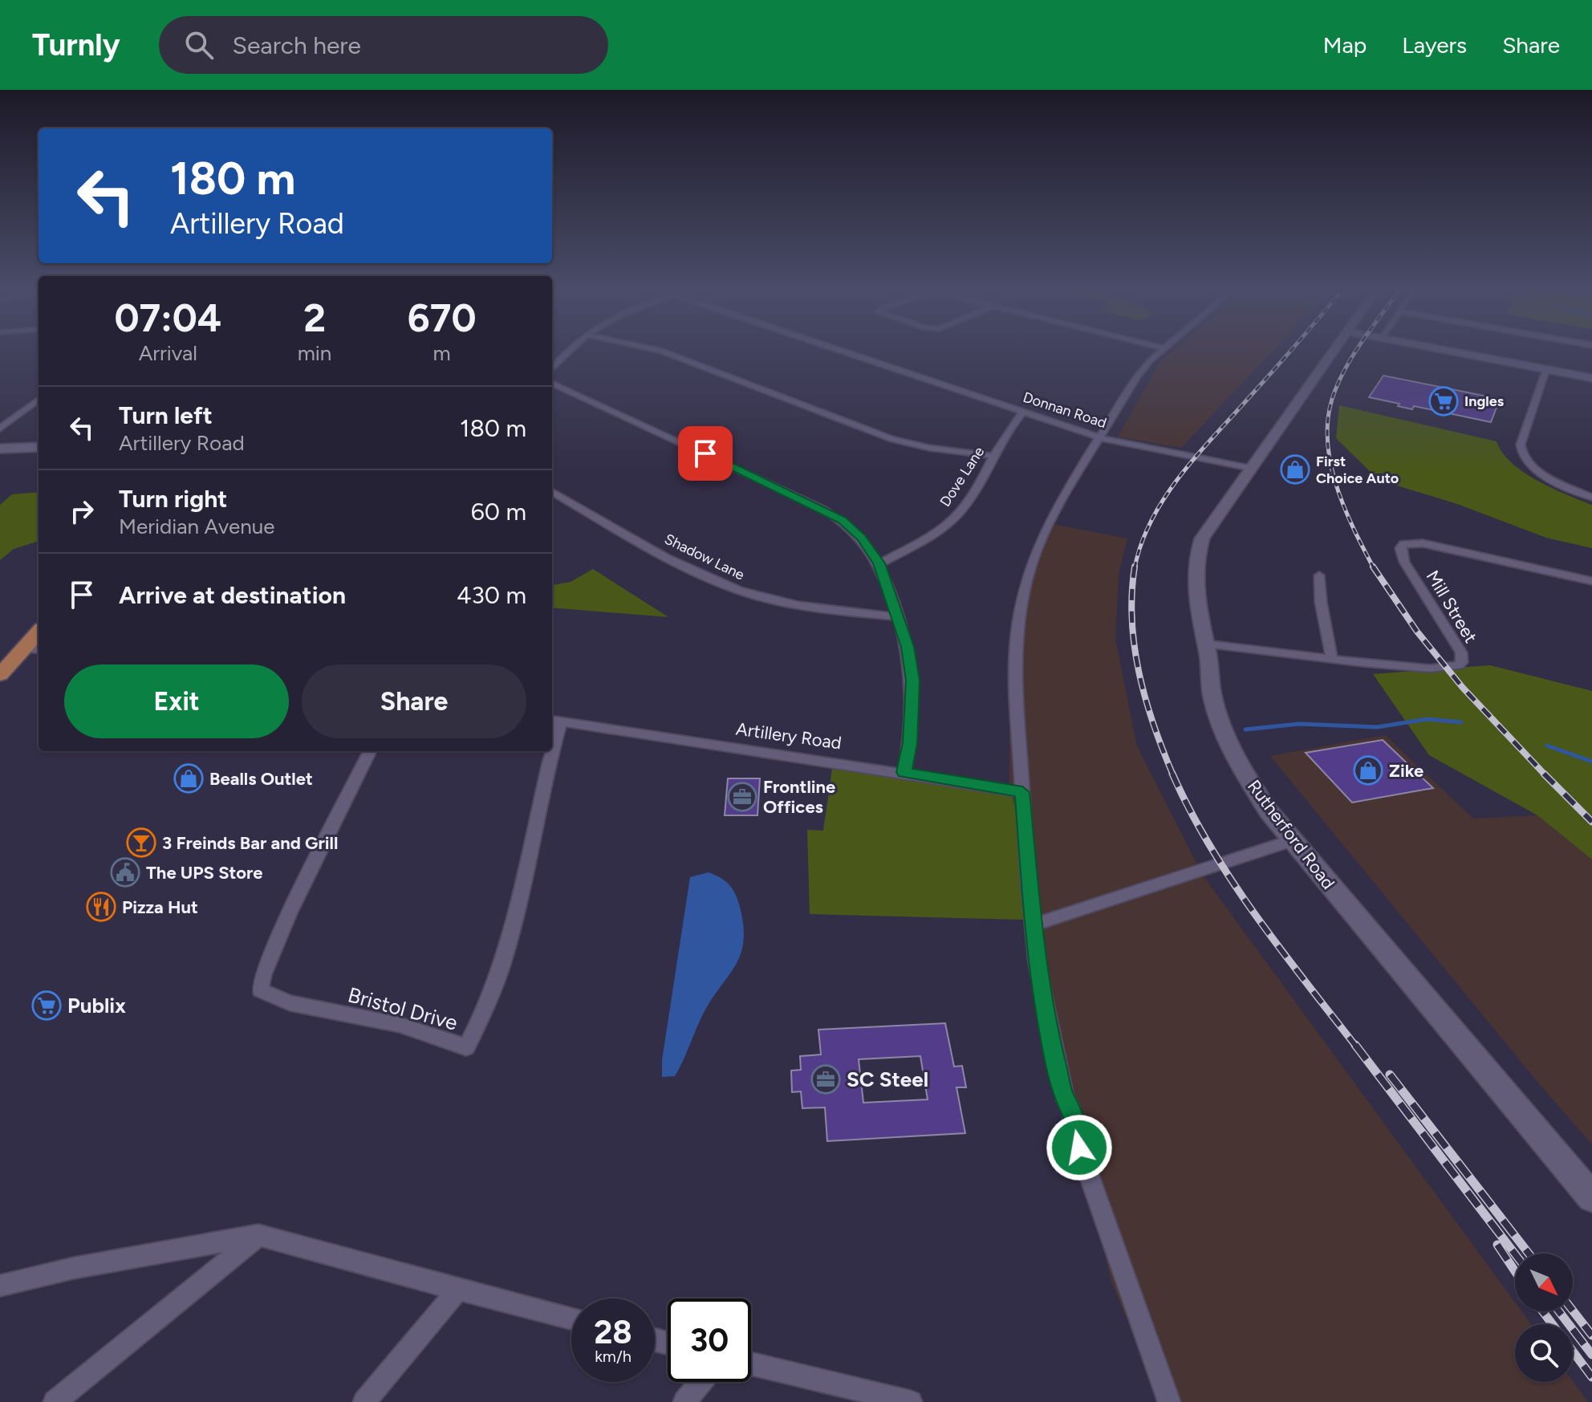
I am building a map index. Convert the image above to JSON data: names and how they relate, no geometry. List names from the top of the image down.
{
  "streets": {
    "street": [
      "Donnan Road",
      "Dove Lane",
      "Shadow Lane",
      "Mill Street",
      "Artillery Road",
      "Rutherford Road",
      "Bristol Drive"
    ]
  },
  "crossings": [
    ["Donnan Road", "Dove Lane"],
    ["Donnan Road", "Rutherford Road"],
    ["Mill Street", "Rutherford Road"],
    ["Artillery Road", "Bristol Drive"]
  ],
  "places": {
    "supermarket": ["Ingles", "Publix"],
    "shop": ["First Choice Auto", "Zike", "Bealls Outlet"],
    "office": ["Frontline Offices", "SC Steel"],
    "bar": ["3 Freinds Bar and Grill"],
    "public building": ["The UPS Store"],
    "restaurant": ["Pizza Hut"]
  },
  "north": "bottom right",
  "page": {
    "header": "Turnly",
    "search": "Search here",
    "nav": ["Map", "Layers", "Share"],
    "turn": ["180 m", "Artillery Road"],
    "eta": [
      "07:04",
      "Arrival",
      "2",
      "min",
      "670",
      "m"
    ],
    "list": [
      {
        "name": "Turn left",
        "note": "Artillery Road",
        "value": "180 m"
      },
      {
        "name": "Turn right",
        "note": "Meridian Avenue",
        "value": "60 m"
      },
      {
        "name": "Arrive at destination",
        "value": "430 m"
      }
    ],
    "buttons": ["Exit", "Share"],
    "speed": "28 km/h",
    "limit": "30"
  }
}
